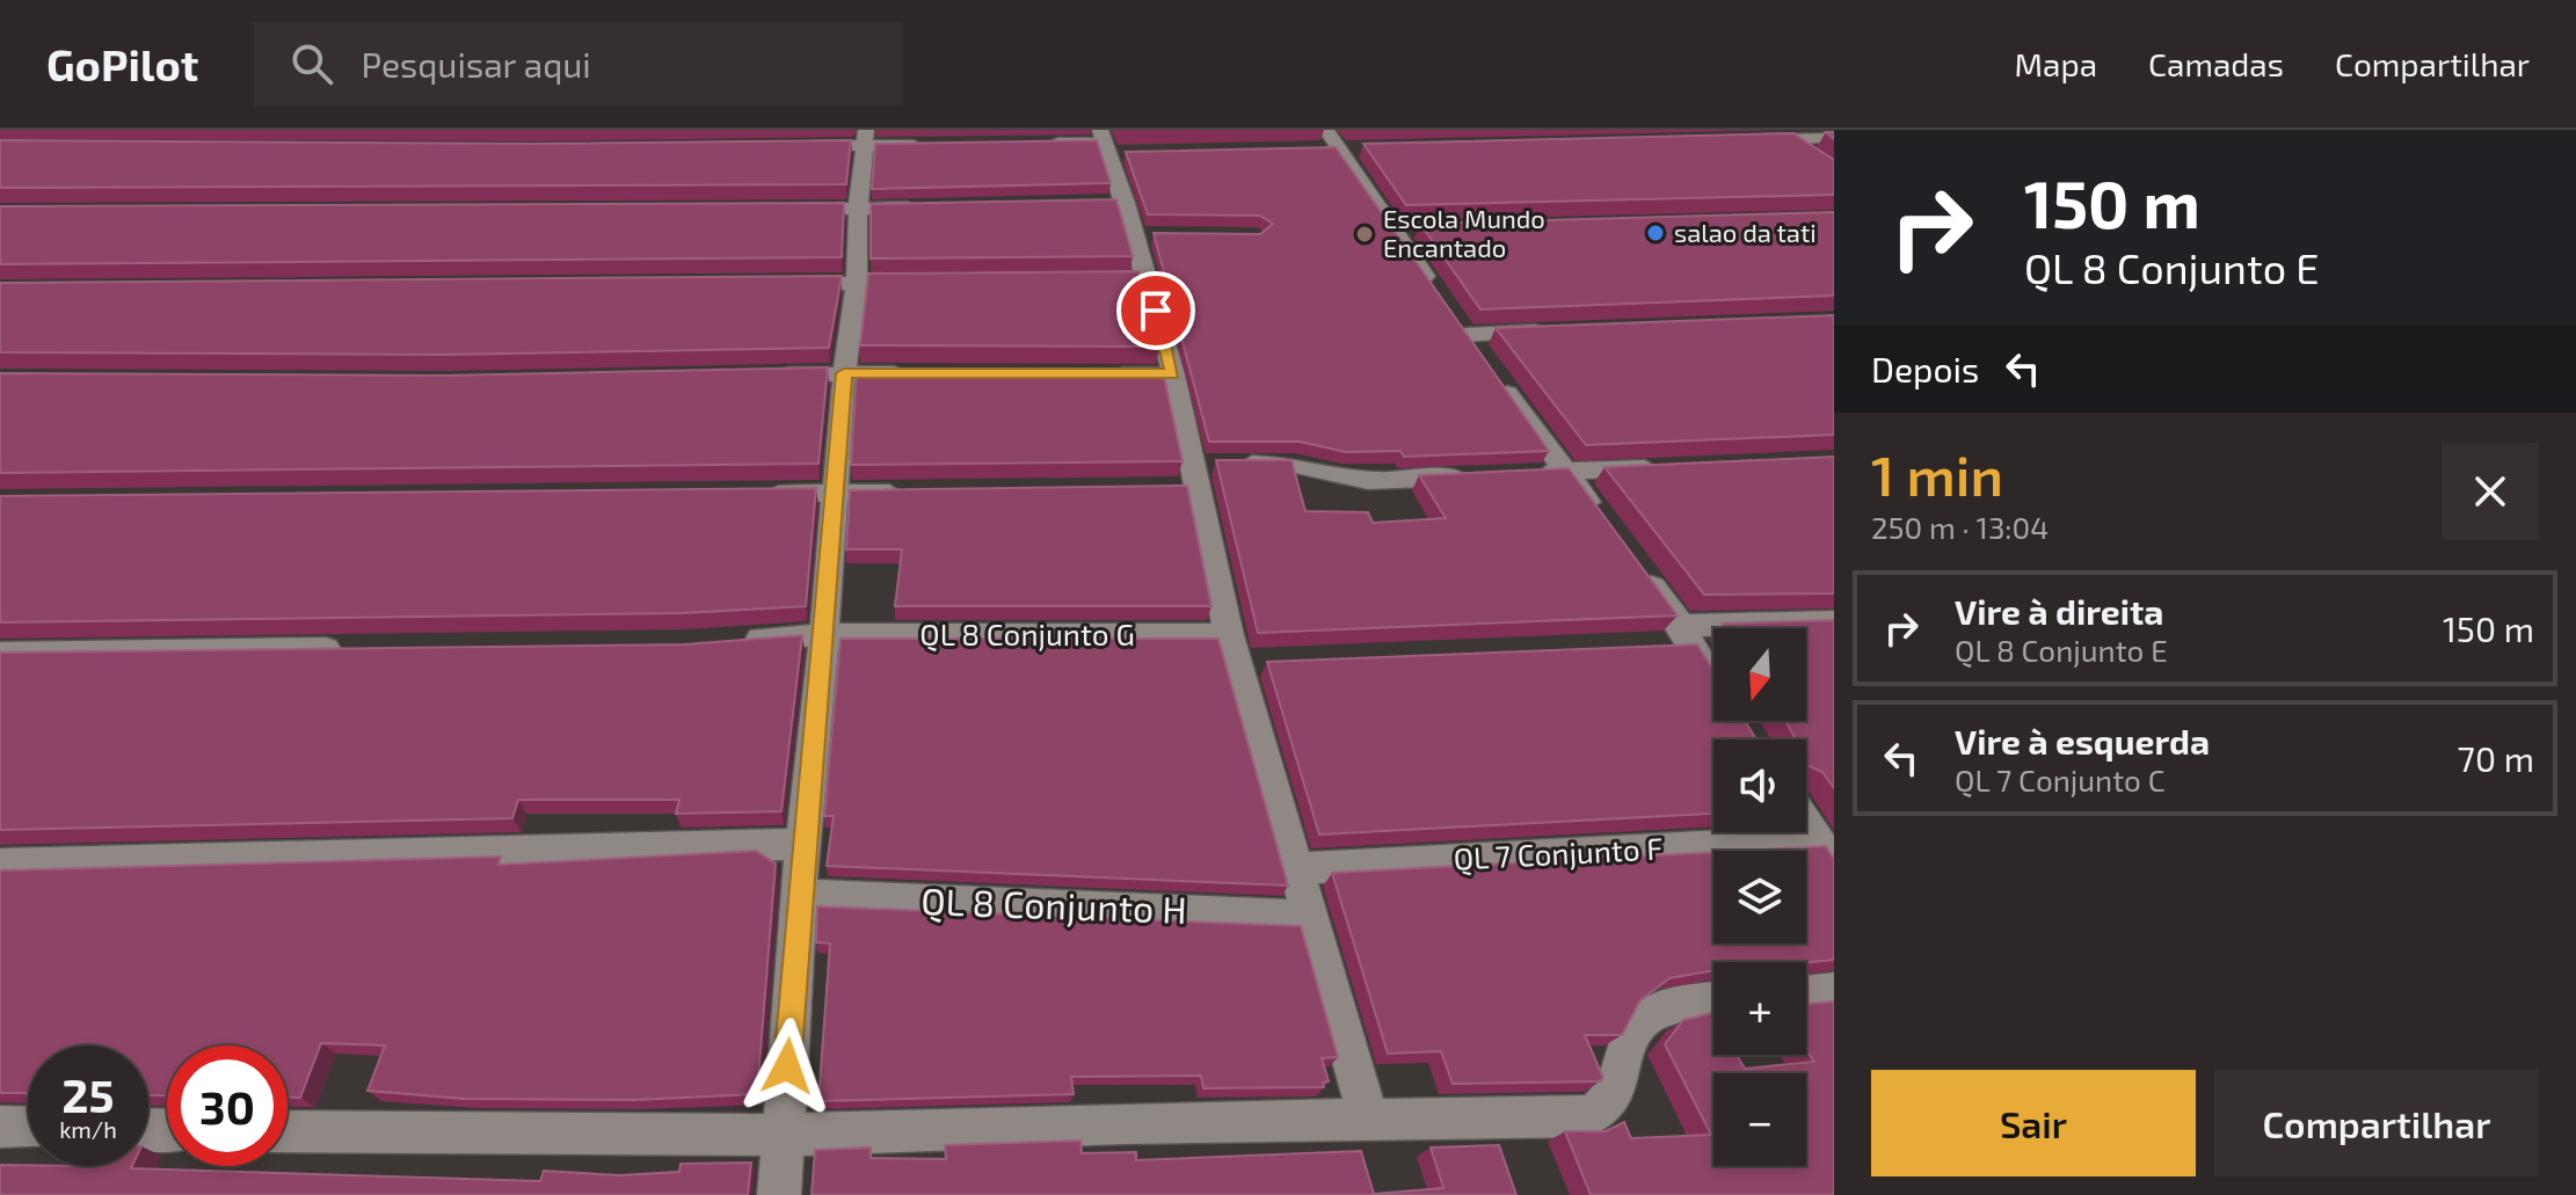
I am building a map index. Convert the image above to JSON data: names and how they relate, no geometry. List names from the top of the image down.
{
  "streets": {
    "street": ["QL 8 Conjunto G", "QL 7 Conjunto F", "QL 8 Conjunto H"]
  },
  "places": ["salao da tati", "Escola Mundo Encantado"],
  "north": "bottom",
  "page": {
    "header": "GoPilot",
    "search": "Pesquisar aqui",
    "nav": ["Mapa", "Camadas", "Compartilhar"],
    "turn": ["150 m", "QL 8 Conjunto E"],
    "then": "Depois",
    "heading": ["1 min", "250 m · 13:04"],
    "list": [
      {
        "name": "Vire à direita",
        "note": "QL 8 Conjunto E",
        "value": "150 m"
      },
      {
        "name": "Vire à esquerda",
        "note": "QL 7 Conjunto C",
        "value": "70 m"
      }
    ],
    "map_buttons": ["+", "−"],
    "speed": "25 km/h",
    "limit": "30",
    "buttons": ["Sair", "Compartilhar"]
  }
}
